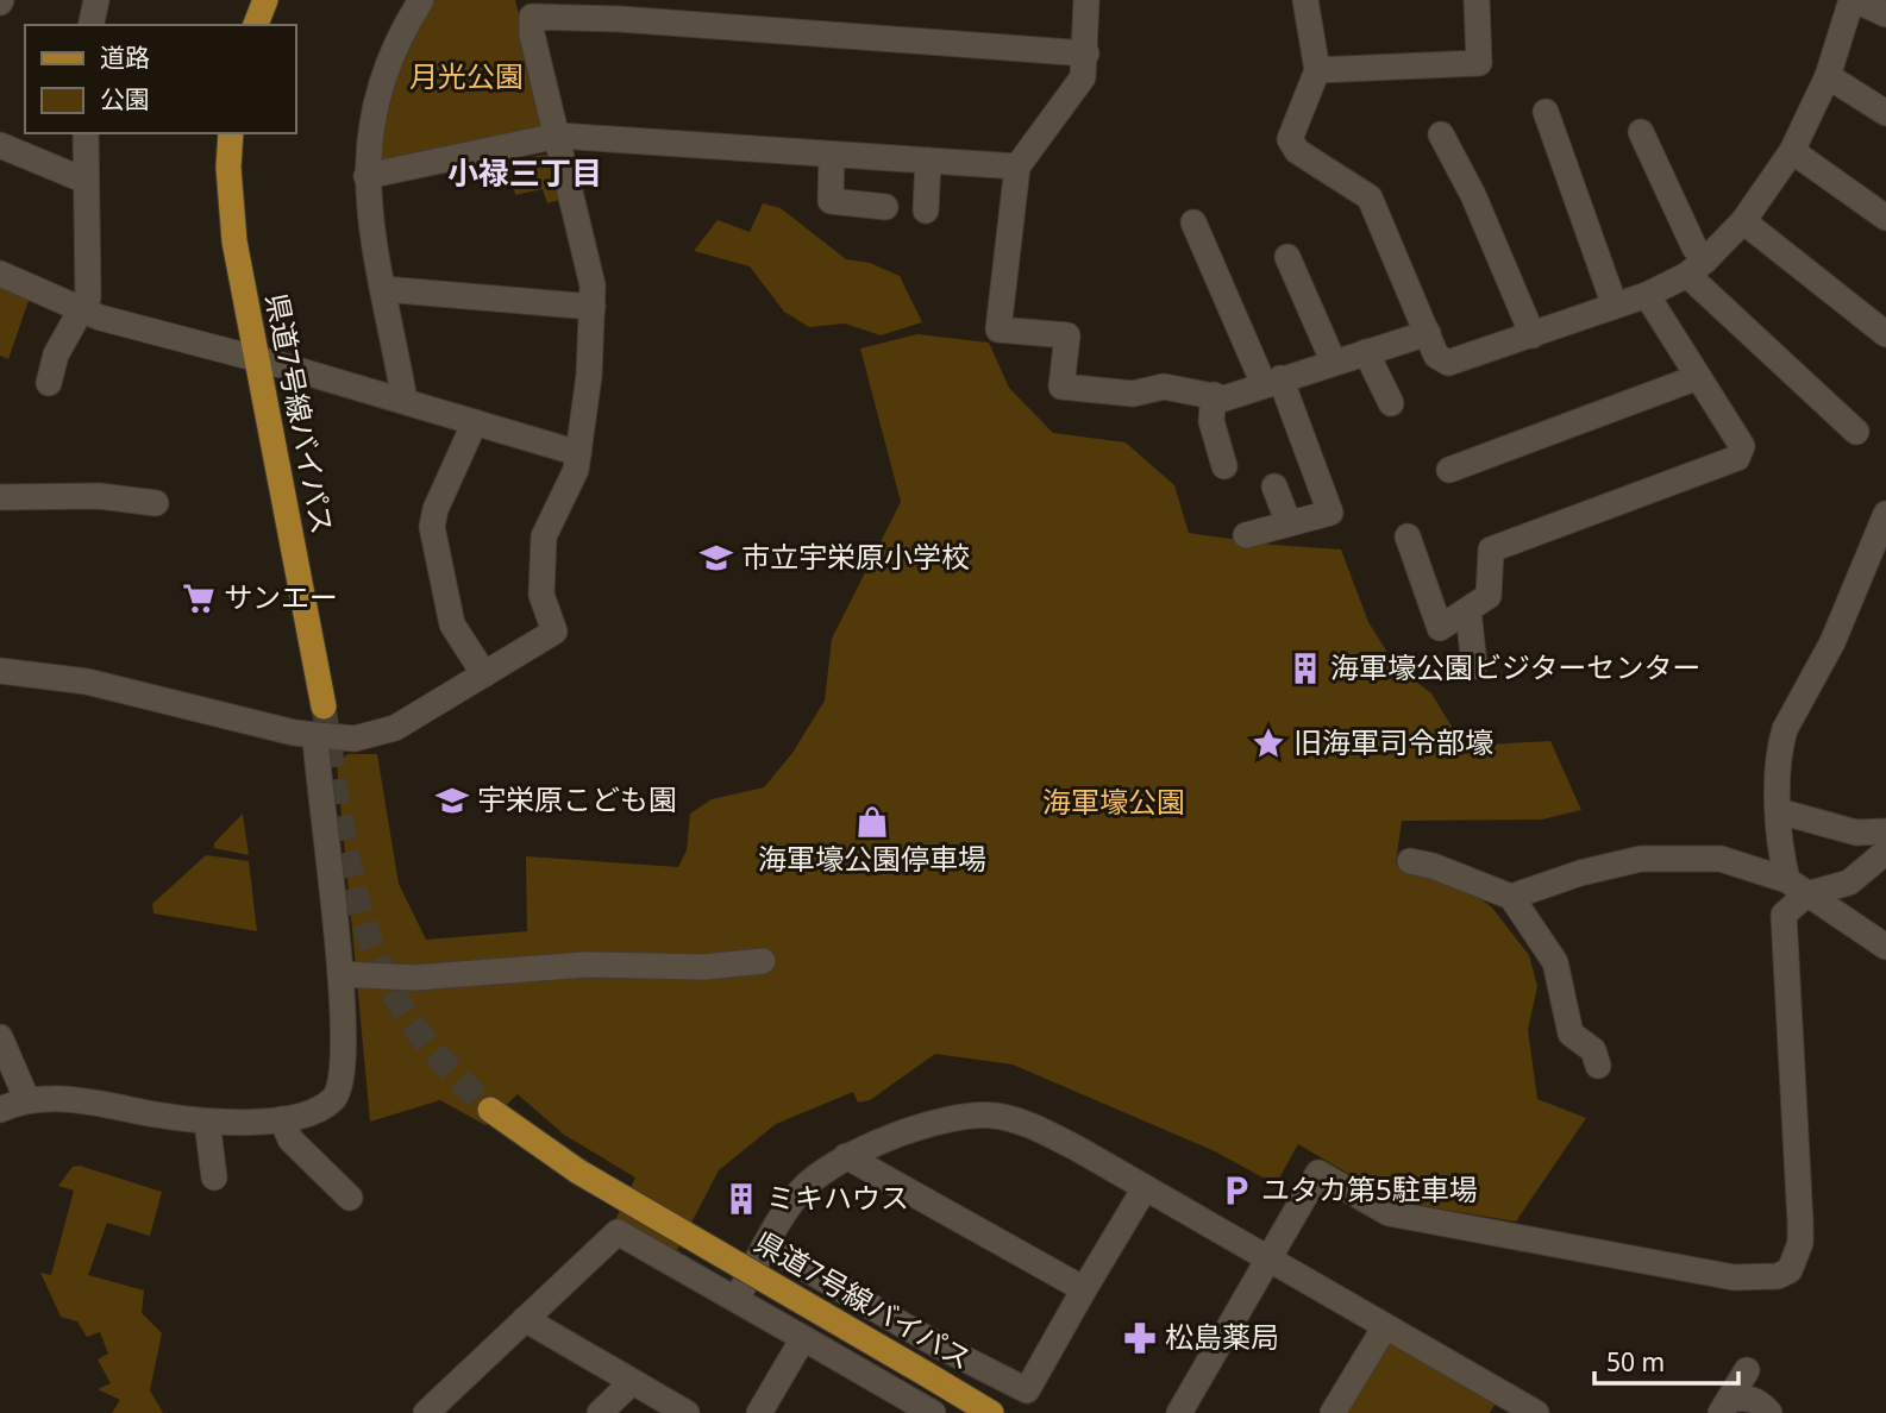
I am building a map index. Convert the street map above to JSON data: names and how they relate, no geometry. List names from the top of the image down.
{
  "streets": {
    "main road": ["県道7号線バイパス"]
  },
  "districts": ["小禄三丁目"],
  "parks": ["月光公園", "海軍壕公園"],
  "places": {
    "school or university": ["市立宇栄原小学校", "宇栄原こども園"],
    "supermarket": ["サンエー"],
    "building": ["海軍壕公園ビジターセンター", "ミキハウス"],
    "place": ["旧海軍司令部壕"],
    "shop": ["海軍壕公園停車場"],
    "parking": ["ユタカ第5駐車場"],
    "pharmacy": ["松島薬局"]
  },
  "legend": ["道路", "公園"],
  "scale_bar": "50 m"
}
